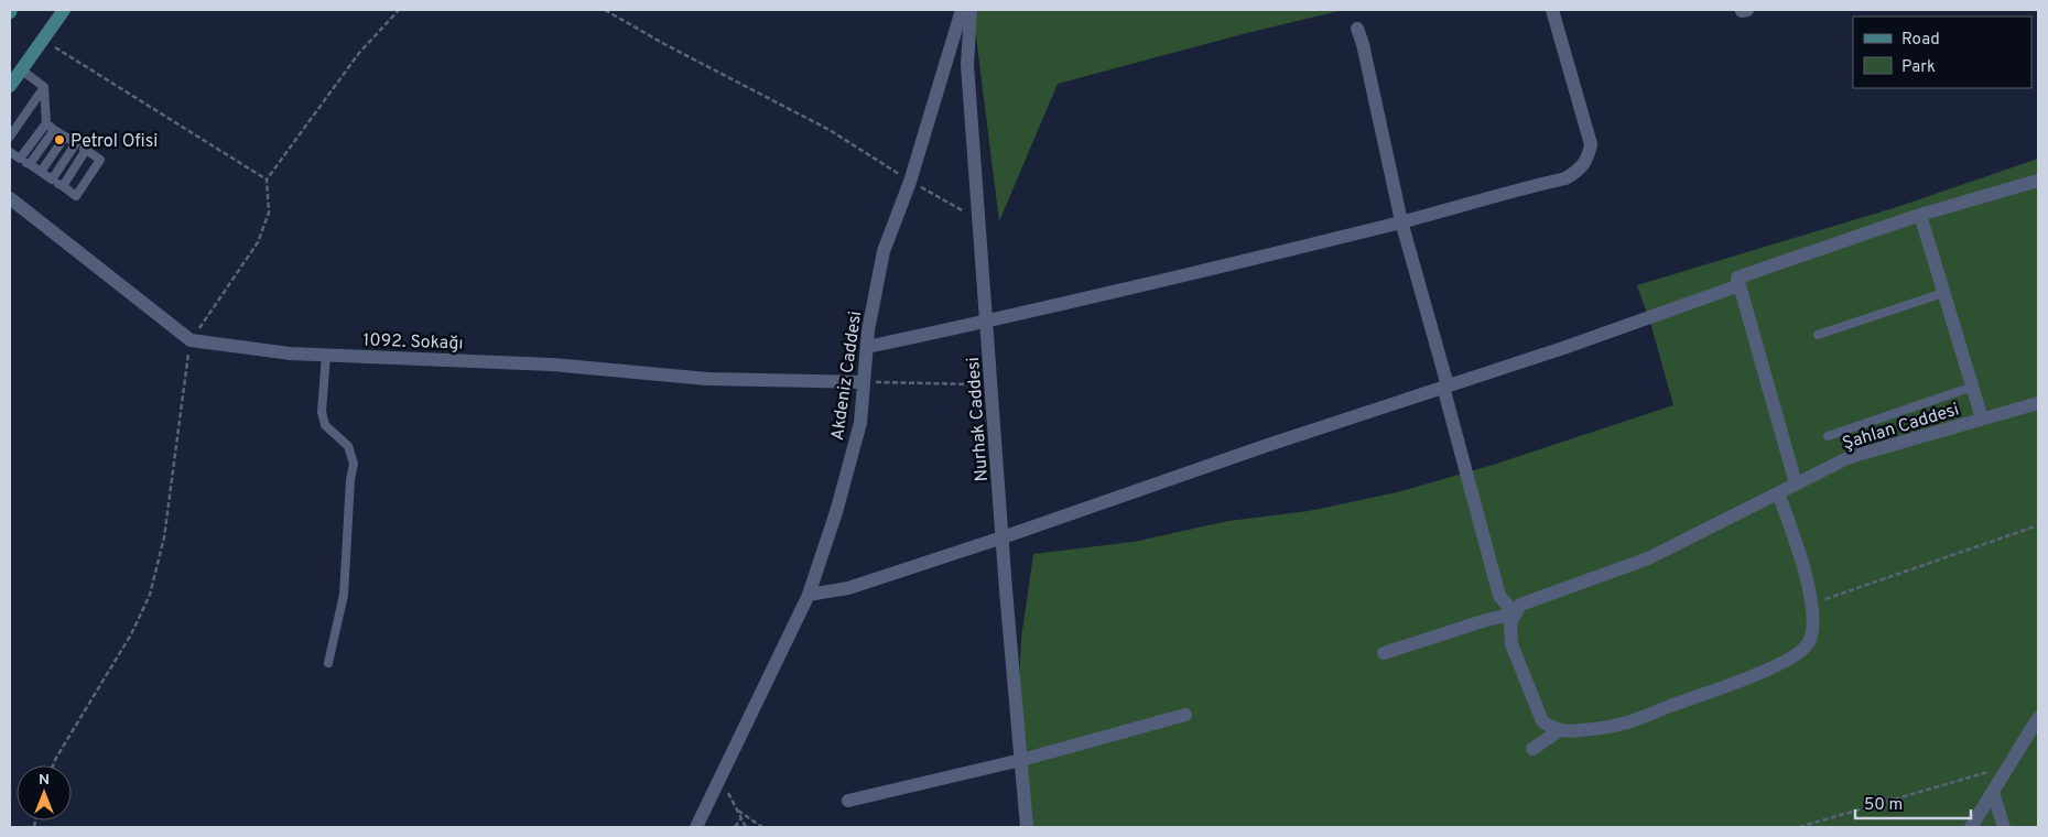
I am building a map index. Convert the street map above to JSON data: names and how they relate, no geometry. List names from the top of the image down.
{
  "streets": {
    "street": [
      "1092. Sokağı",
      "Akdeniz Caddesi",
      "Nurhak Caddesi",
      "Şahlan Caddesi"
    ]
  },
  "crossings": [
    ["1092. Sokağı", "Akdeniz Caddesi"]
  ],
  "places": ["Petrol Ofisi"],
  "legend": ["Road", "Park"],
  "scale_bar": "50 m",
  "north": "top"
}
